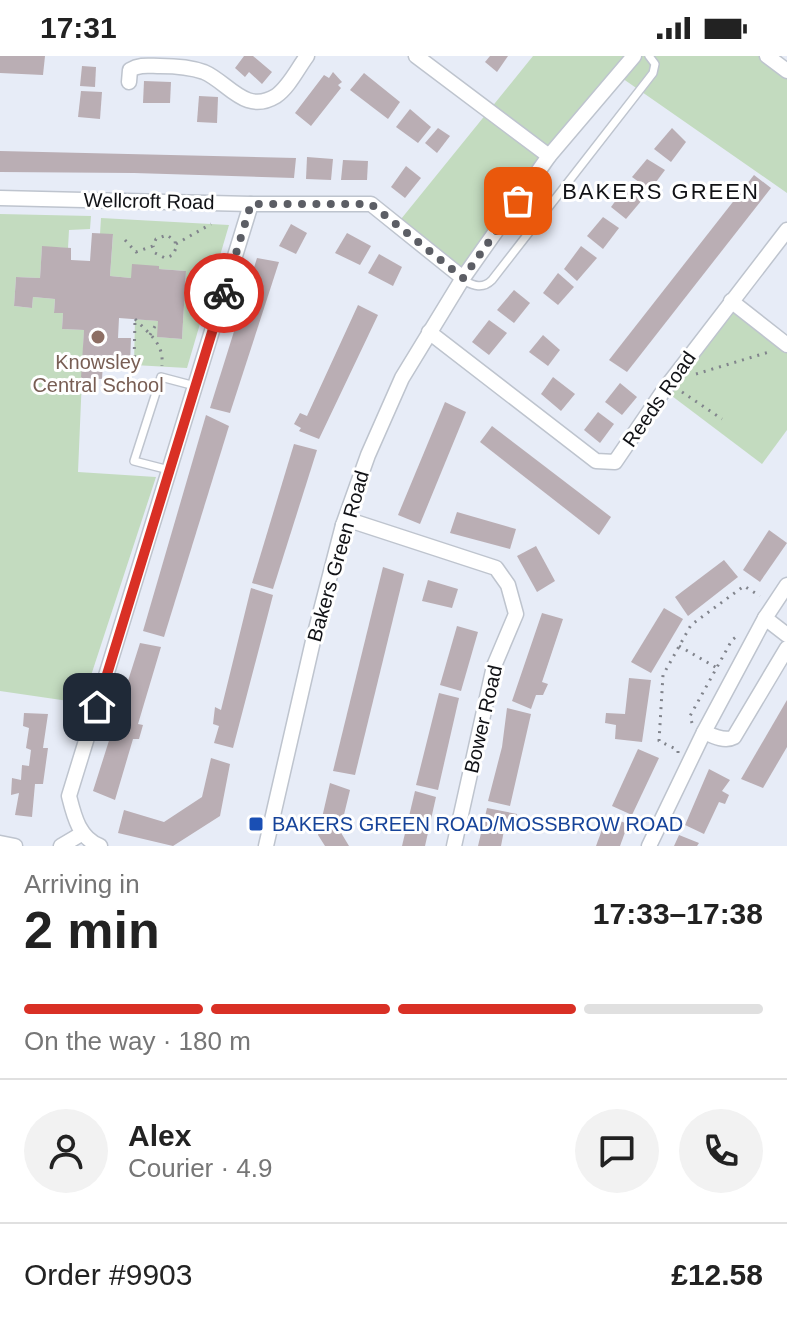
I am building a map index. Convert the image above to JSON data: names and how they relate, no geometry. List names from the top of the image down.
{
  "streets": {
    "street": [
      "Wellcroft Road",
      "Reeds Road",
      "Bakers Green Road",
      "Bower Road"
    ]
  },
  "crossings": [
    ["Wellcroft Road", "Bakers Green Road"],
    ["Reeds Road", "Bakers Green Road"],
    ["Bakers Green Road", "Bower Road"]
  ],
  "districts": ["BAKERS GREEN"],
  "places": {
    "other": ["Knowsley Central School"],
    "transit": ["BAKERS GREEN ROAD/MOSSBROW ROAD"]
  },
  "page": {
    "status": "17:31",
    "heading": ["2 min", "Arriving in", "17:33–17:38"],
    "panel": [
      "Alex",
      "Courier · 4.9",
      "Order #9903",
      "£12.58"
    ],
    "bar": "On the way · 180 m"
  }
}
